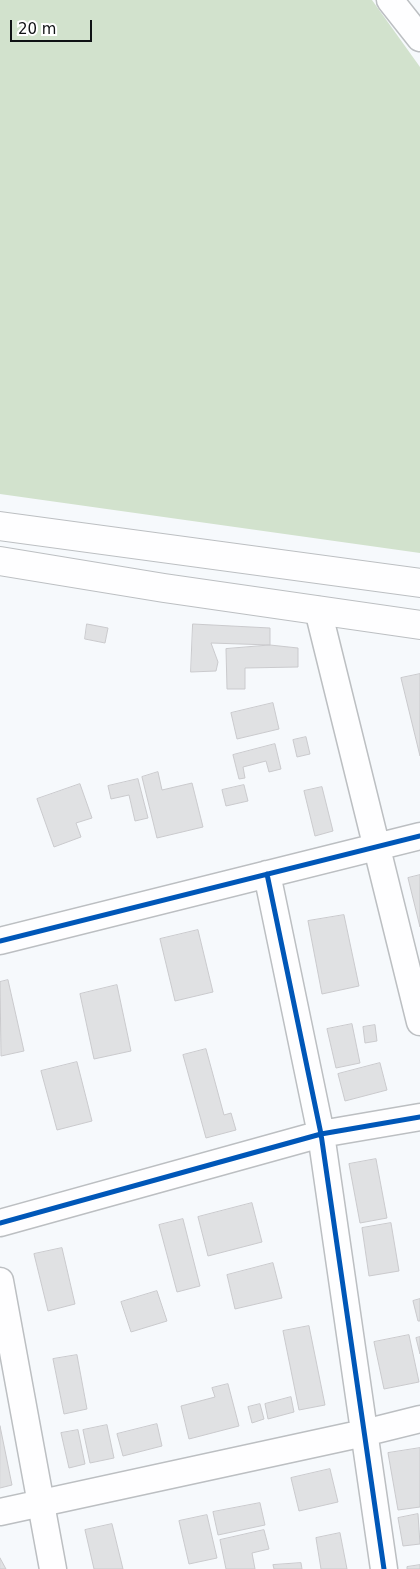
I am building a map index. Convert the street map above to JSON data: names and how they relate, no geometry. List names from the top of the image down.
{
  "scale_bar": "20 m"
}
